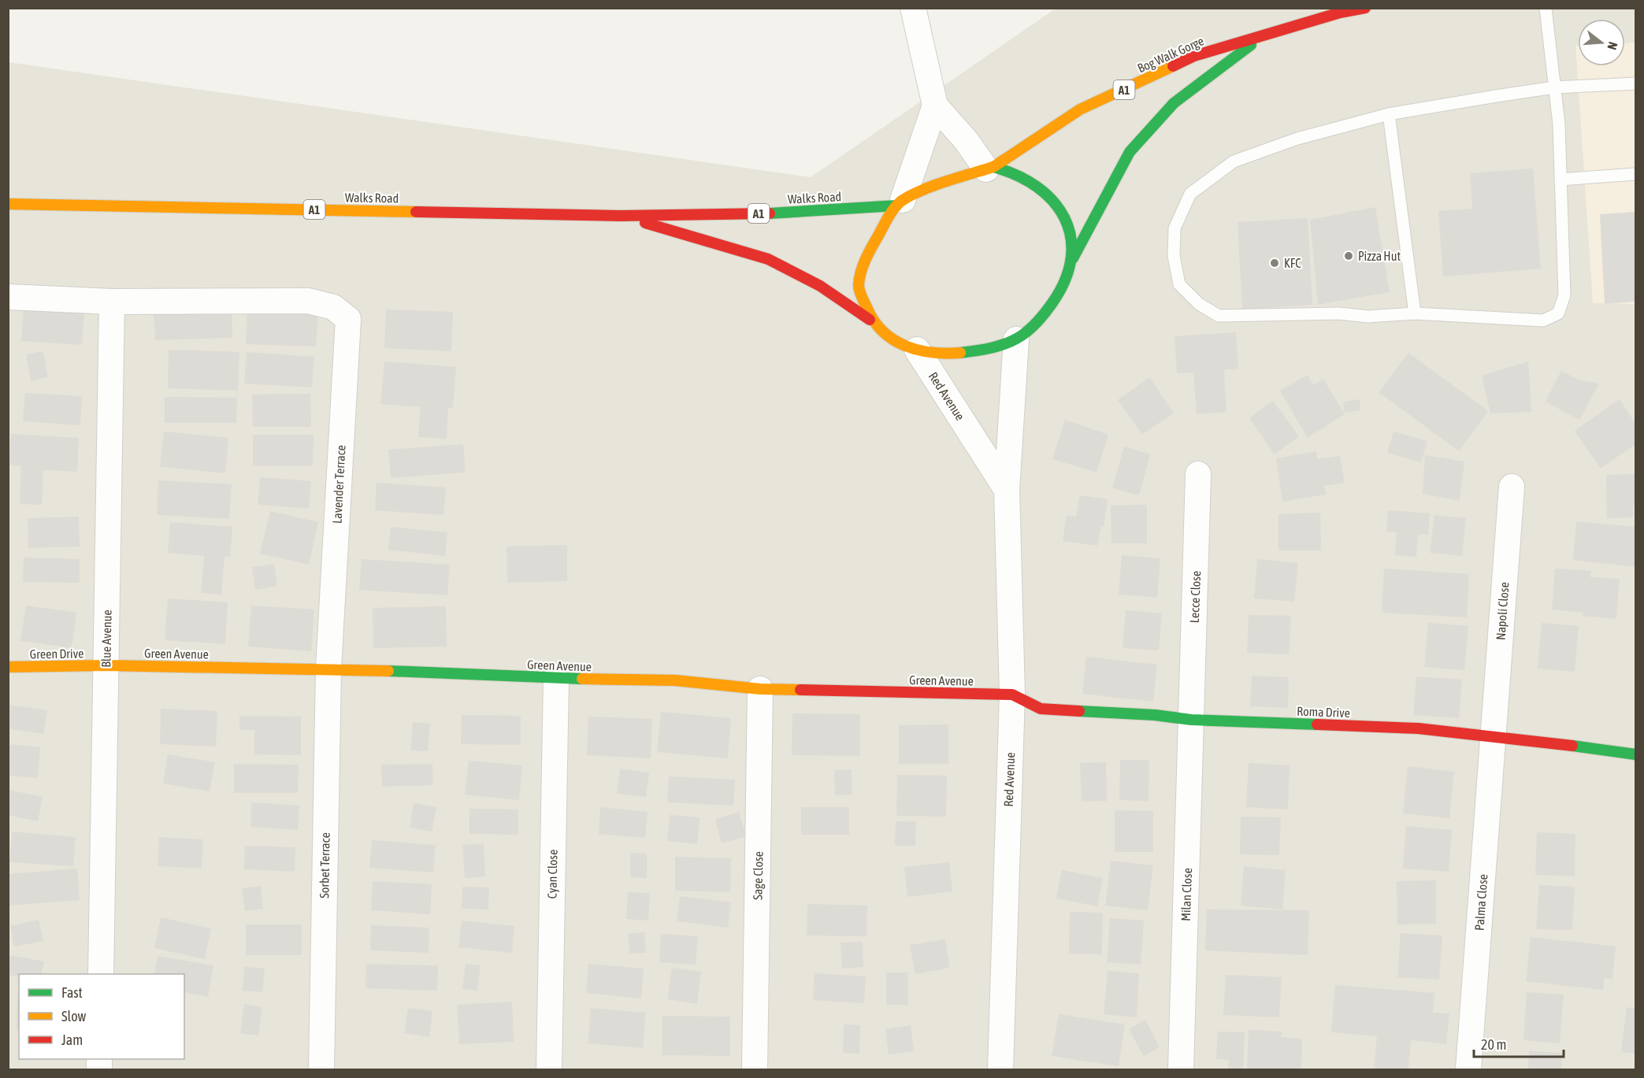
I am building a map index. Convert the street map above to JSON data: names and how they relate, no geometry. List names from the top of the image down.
{
  "streets": {
    "main road": [
      "Bog Walk Gorge",
      "A1",
      "Walks Road",
      "Green Drive",
      "Green Avenue",
      "Roma Drive"
    ],
    "street": [
      "Red Avenue",
      "Lavender Terrace",
      "Lecce Close",
      "Napoli Close",
      "Blue Avenue",
      "Sorbet Terrace",
      "Cyan Close",
      "Sage Close",
      "Milan Close",
      "Palma Close"
    ]
  },
  "crossings": [
    ["Bog Walk Gorge", "Walks Road"],
    ["Bog Walk Gorge", "Red Avenue"],
    ["Walks Road", "Red Avenue"],
    ["Red Avenue", "Green Avenue"],
    ["Red Avenue", "Roma Drive"],
    ["Lavender Terrace", "Blue Avenue"],
    ["Lavender Terrace", "Green Avenue"],
    ["Lavender Terrace", "Sorbet Terrace"],
    ["Lecce Close", "Roma Drive"],
    ["Lecce Close", "Milan Close"],
    ["Napoli Close", "Roma Drive"],
    ["Napoli Close", "Palma Close"],
    ["Blue Avenue", "Green Drive"],
    ["Blue Avenue", "Green Avenue"],
    ["Green Drive", "Green Avenue"],
    ["Green Avenue", "Roma Drive"],
    ["Green Avenue", "Sorbet Terrace"],
    ["Green Avenue", "Cyan Close"],
    ["Green Avenue", "Sage Close"],
    ["Roma Drive", "Milan Close"],
    ["Roma Drive", "Palma Close"]
  ],
  "places": ["Pizza Hut", "KFC"],
  "legend": ["Fast", "Slow", "Jam"],
  "scale_bar": "20 m",
  "north": "right"
}
